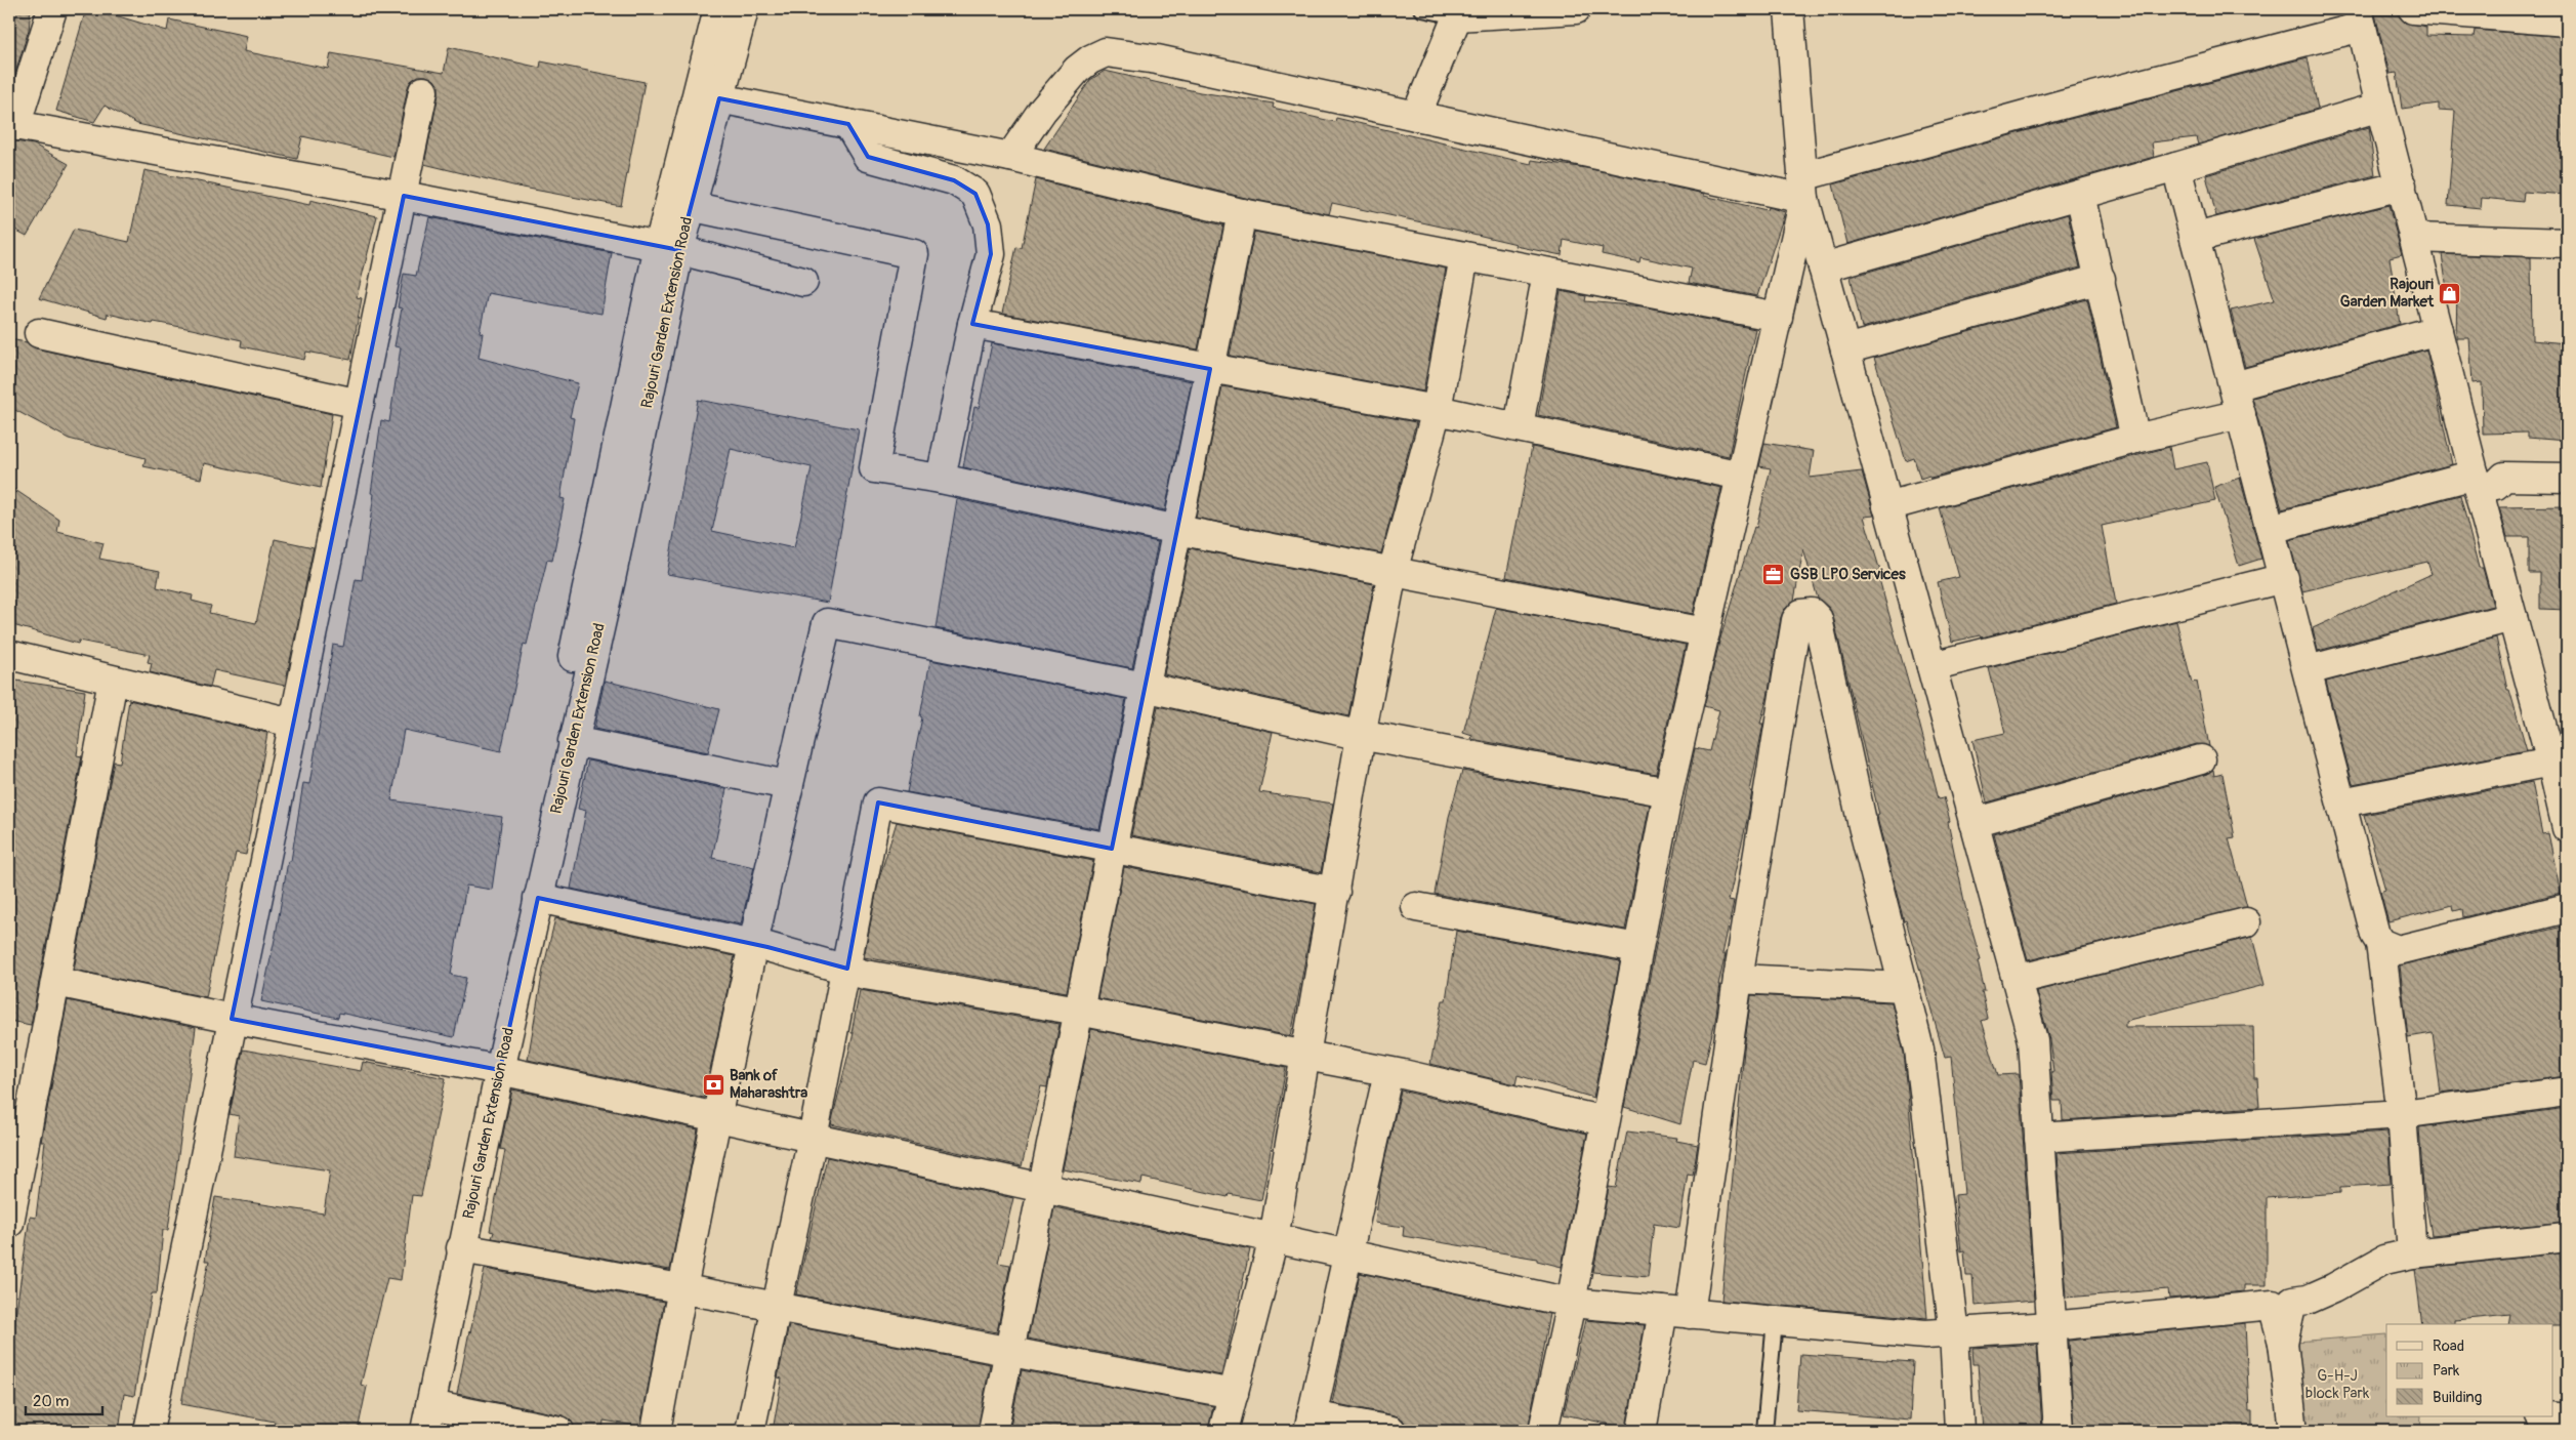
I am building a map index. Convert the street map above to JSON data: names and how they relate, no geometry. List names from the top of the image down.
{
  "streets": {
    "street": ["Rajouri Garden Extension Road"]
  },
  "parks": ["G-H-J block Park"],
  "places": {
    "shop": ["Rajouri Garden Market"],
    "office": ["GSB LPO Services"],
    "bank": ["Bank of Maharashtra"]
  },
  "legend": ["Road", "Park", "Building"],
  "scale_bar": "20 m"
}
